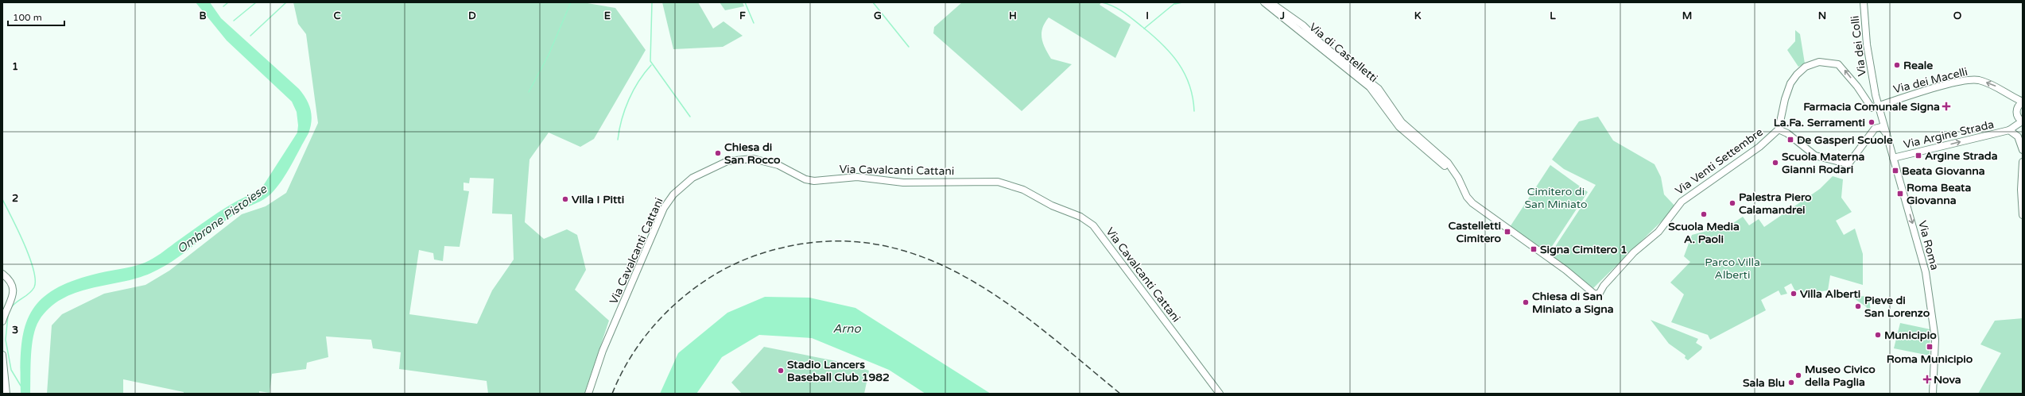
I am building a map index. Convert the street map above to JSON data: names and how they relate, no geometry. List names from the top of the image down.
{
  "streets": {
    "main road": [
      "Via dei Colli",
      "Via di Castelletti",
      "Via dei Macelli",
      "Via Argine Strada",
      "Via Venti Settembre",
      "Via Cavalcanti Cattani",
      "Via Roma"
    ]
  },
  "crossings": [
    ["Via dei Colli", "Via dei Macelli"],
    ["Via dei Colli", "Via Roma"],
    ["Via di Castelletti", "Via Venti Settembre"],
    ["Via dei Macelli", "Via Venti Settembre"],
    ["Via dei Macelli", "Via Roma"],
    ["Via Argine Strada", "Via Roma"]
  ],
  "one_way": ["Via dei Macelli", "Via Argine Strada", "Via Roma"],
  "water": ["Ombrone Pistoiese", "Arno"],
  "parks": ["Cimitero di San Miniato", "Parco Villa Alberti"],
  "places": {
    "other": [
      "Reale",
      "La.Fa. Serramenti",
      "Chiesa di San Rocco",
      "Scuola Materna Gianni Rodari",
      "Villa I Pitti",
      "Palestra Piero Calamandrei",
      "Scuola Media A. Paoli",
      "Villa Alberti",
      "Chiesa di San Miniato a Signa",
      "Pieve di San Lorenzo",
      "Municipio",
      "Stadio Lancers Baseball Club 1982",
      "Museo Civico della Paglia",
      "Sala Blu"
    ],
    "health": ["Farmacia Comunale Signa", "Nova"],
    "transit": [
      "De Gasperi Scuole",
      "Argine Strada",
      "Beata Giovanna",
      "Roma Beata Giovanna",
      "Castelletti Cimitero",
      "Signa Cimitero 1",
      "Roma Municipio"
    ]
  },
  "scale_bar": "100 m",
  "grid": {
    "columns": [
      "B",
      "C",
      "D",
      "E",
      "F",
      "G",
      "H",
      "I",
      "J",
      "K",
      "L",
      "M",
      "N",
      "O"
    ],
    "rows": ["1", "2", "3"]
  }
}
